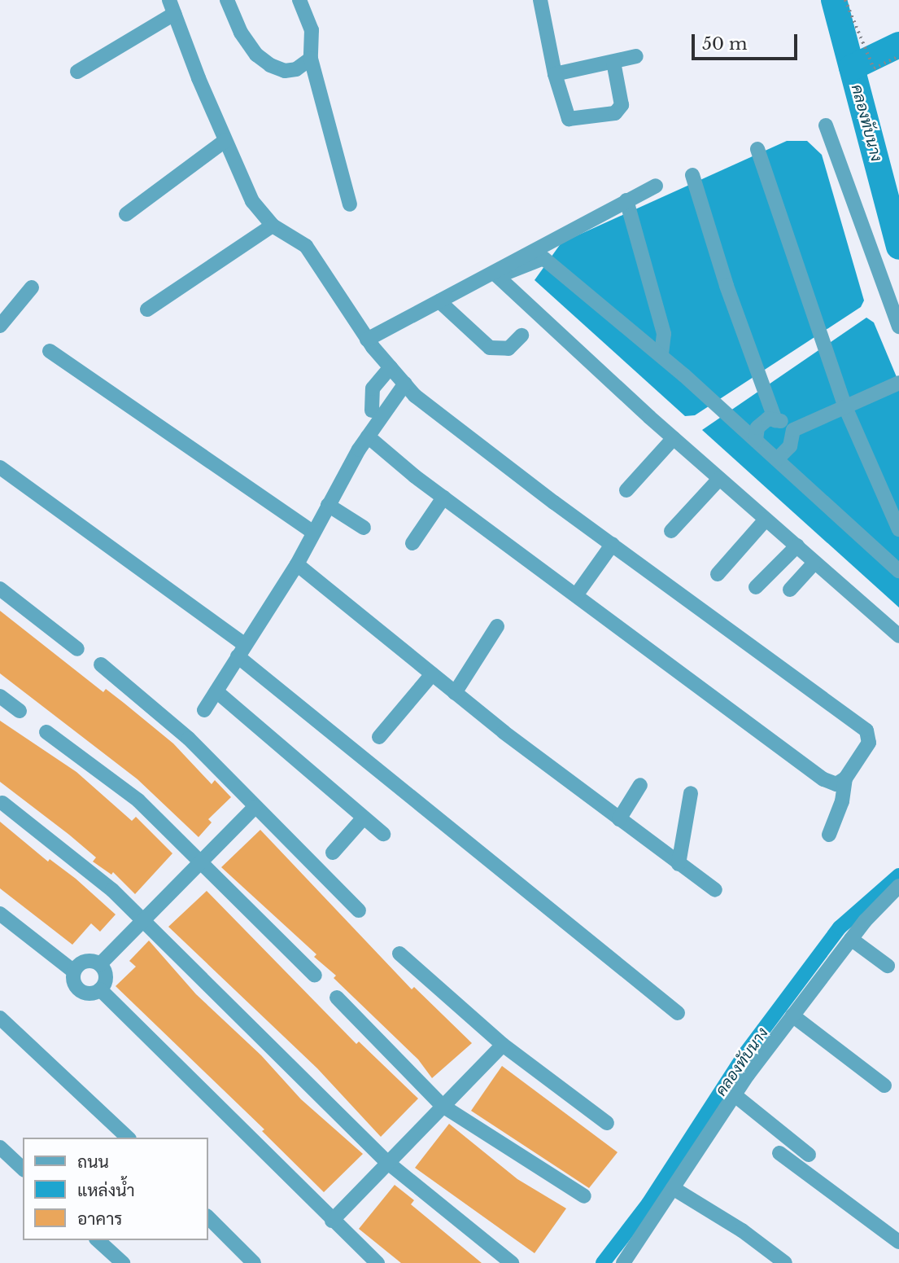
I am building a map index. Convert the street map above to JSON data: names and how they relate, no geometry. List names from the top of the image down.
{
  "water": ["คลองทับนาง"],
  "legend": ["ถนน", "แหล่งน้ำ", "อาคาร"],
  "scale_bar": "50 m"
}
